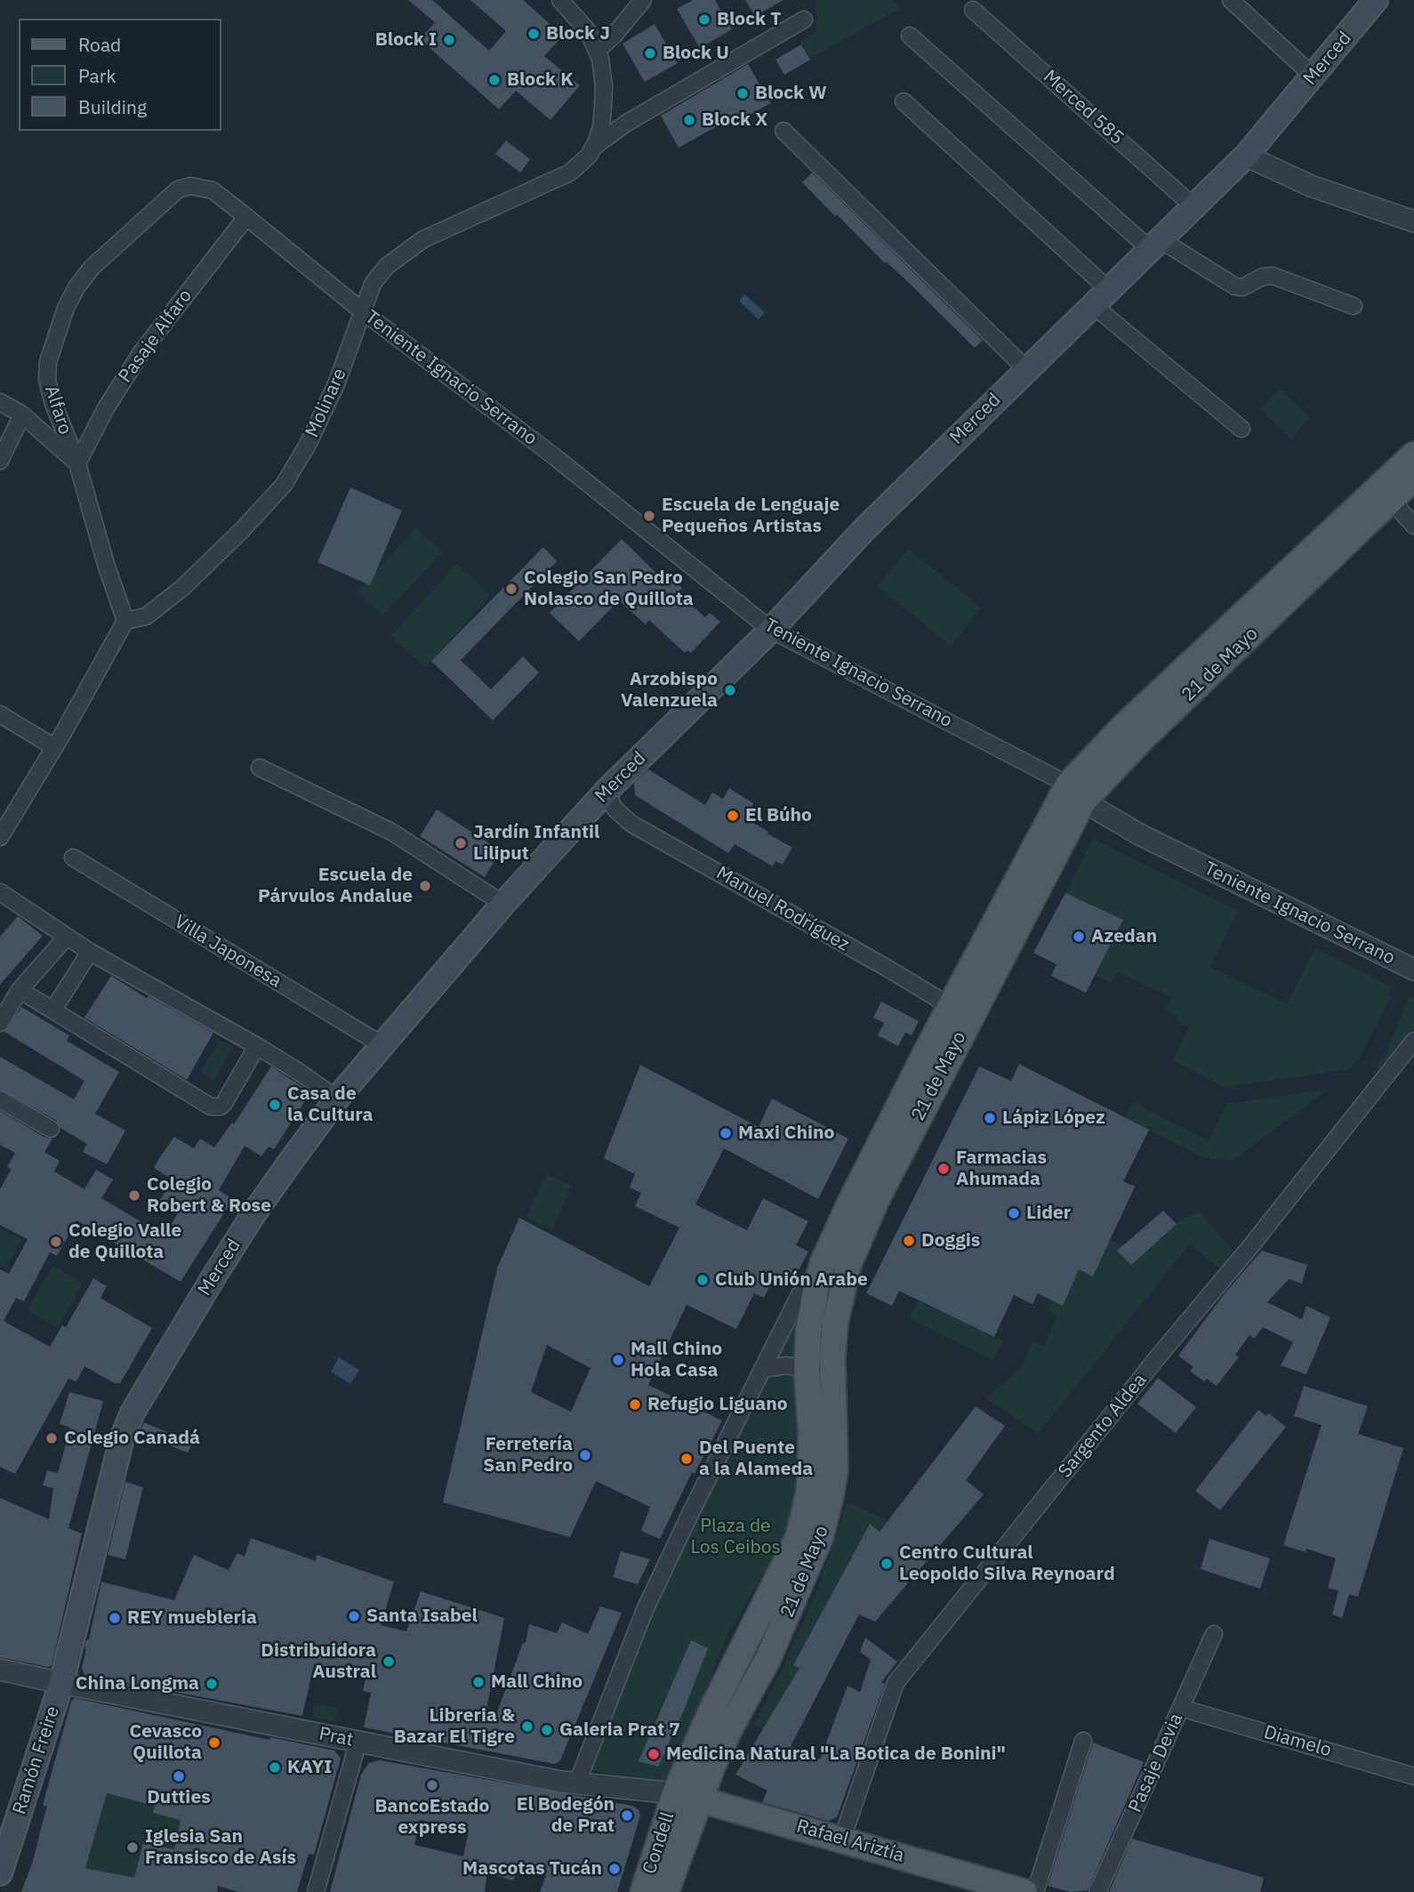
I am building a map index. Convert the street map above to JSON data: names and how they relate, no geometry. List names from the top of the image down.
{
  "streets": {
    "main road": [
      "Merced",
      "21 de Mayo",
      "Ramón Freire",
      "Rafael Ariztía",
      "Condell"
    ],
    "street": [
      "Merced 585",
      "Pasaje Alfaro",
      "Teniente Ignacio Serrano",
      "Molinare",
      "Alfaro",
      "Manuel Rodríguez",
      "Villa Japonesa",
      "Sargento Aldea",
      "Prat",
      "Diamelo",
      "Pasaje Devia"
    ]
  },
  "crossings": [
    ["Merced", "Merced 585"],
    ["Merced", "Teniente Ignacio Serrano"],
    ["Merced", "Manuel Rodríguez"],
    ["Merced", "Villa Japonesa"],
    ["Merced", "Prat"],
    ["Merced", "Ramón Freire"],
    ["Pasaje Alfaro", "Teniente Ignacio Serrano"],
    ["Pasaje Alfaro", "Alfaro"],
    ["Teniente Ignacio Serrano", "Molinare"],
    ["Teniente Ignacio Serrano", "Alfaro"],
    ["Teniente Ignacio Serrano", "21 de Mayo"],
    ["Molinare", "Alfaro"],
    ["21 de Mayo", "Manuel Rodríguez"],
    ["21 de Mayo", "Prat"],
    ["21 de Mayo", "Rafael Ariztía"],
    ["21 de Mayo", "Condell"],
    ["Sargento Aldea", "Rafael Ariztía"],
    ["Prat", "Ramón Freire"],
    ["Prat", "Rafael Ariztía"],
    ["Prat", "Condell"],
    ["Diamelo", "Pasaje Devia"],
    ["Rafael Ariztía", "Condell"]
  ],
  "parks": ["Plaza de Los Ceibos"],
  "places": [
    "Block T",
    "Block J",
    "Block I",
    "Block U",
    "Block K",
    "Block W",
    "Block X",
    "Escuela de Lenguaje Pequeños Artistas",
    "Colegio San Pedro Nolasco de Quillota",
    "Arzobispo Valenzuela",
    "El Búho",
    "Jardín Infantil Liliput",
    "Escuela de Párvulos Andalue",
    "Azedan",
    "Casa de la Cultura",
    "Lápiz López",
    "Maxi Chino",
    "Farmacias Ahumada",
    "Colegio Robert & Rose",
    "Lider",
    "Doggis",
    "Colegio Valle de Quillota",
    "Club Unión Arabe",
    "Mall Chino Hola Casa",
    "Refugio Liguano",
    "Colegio Canadá",
    "Ferretería San Pedro",
    "Del Puente a la Alameda",
    "Centro Cultural Leopoldo Silva Reynoard",
    "Santa Isabel",
    "REY muebleria",
    "Distribuidora Austral",
    "Mall Chino",
    "China Longma",
    "Libreria & Bazar El Tigre",
    "Galeria Prat 7",
    "Cevasco Quillota",
    "Medicina Natural \"La Botica de Bonini\"",
    "KAYI",
    "Dutties",
    "BancoEstado express",
    "El Bodegón de Prat",
    "Iglesia San Fransisco de Asís",
    "Mascotas Tucán"
  ],
  "legend": ["Road", "Park", "Building"]
}
